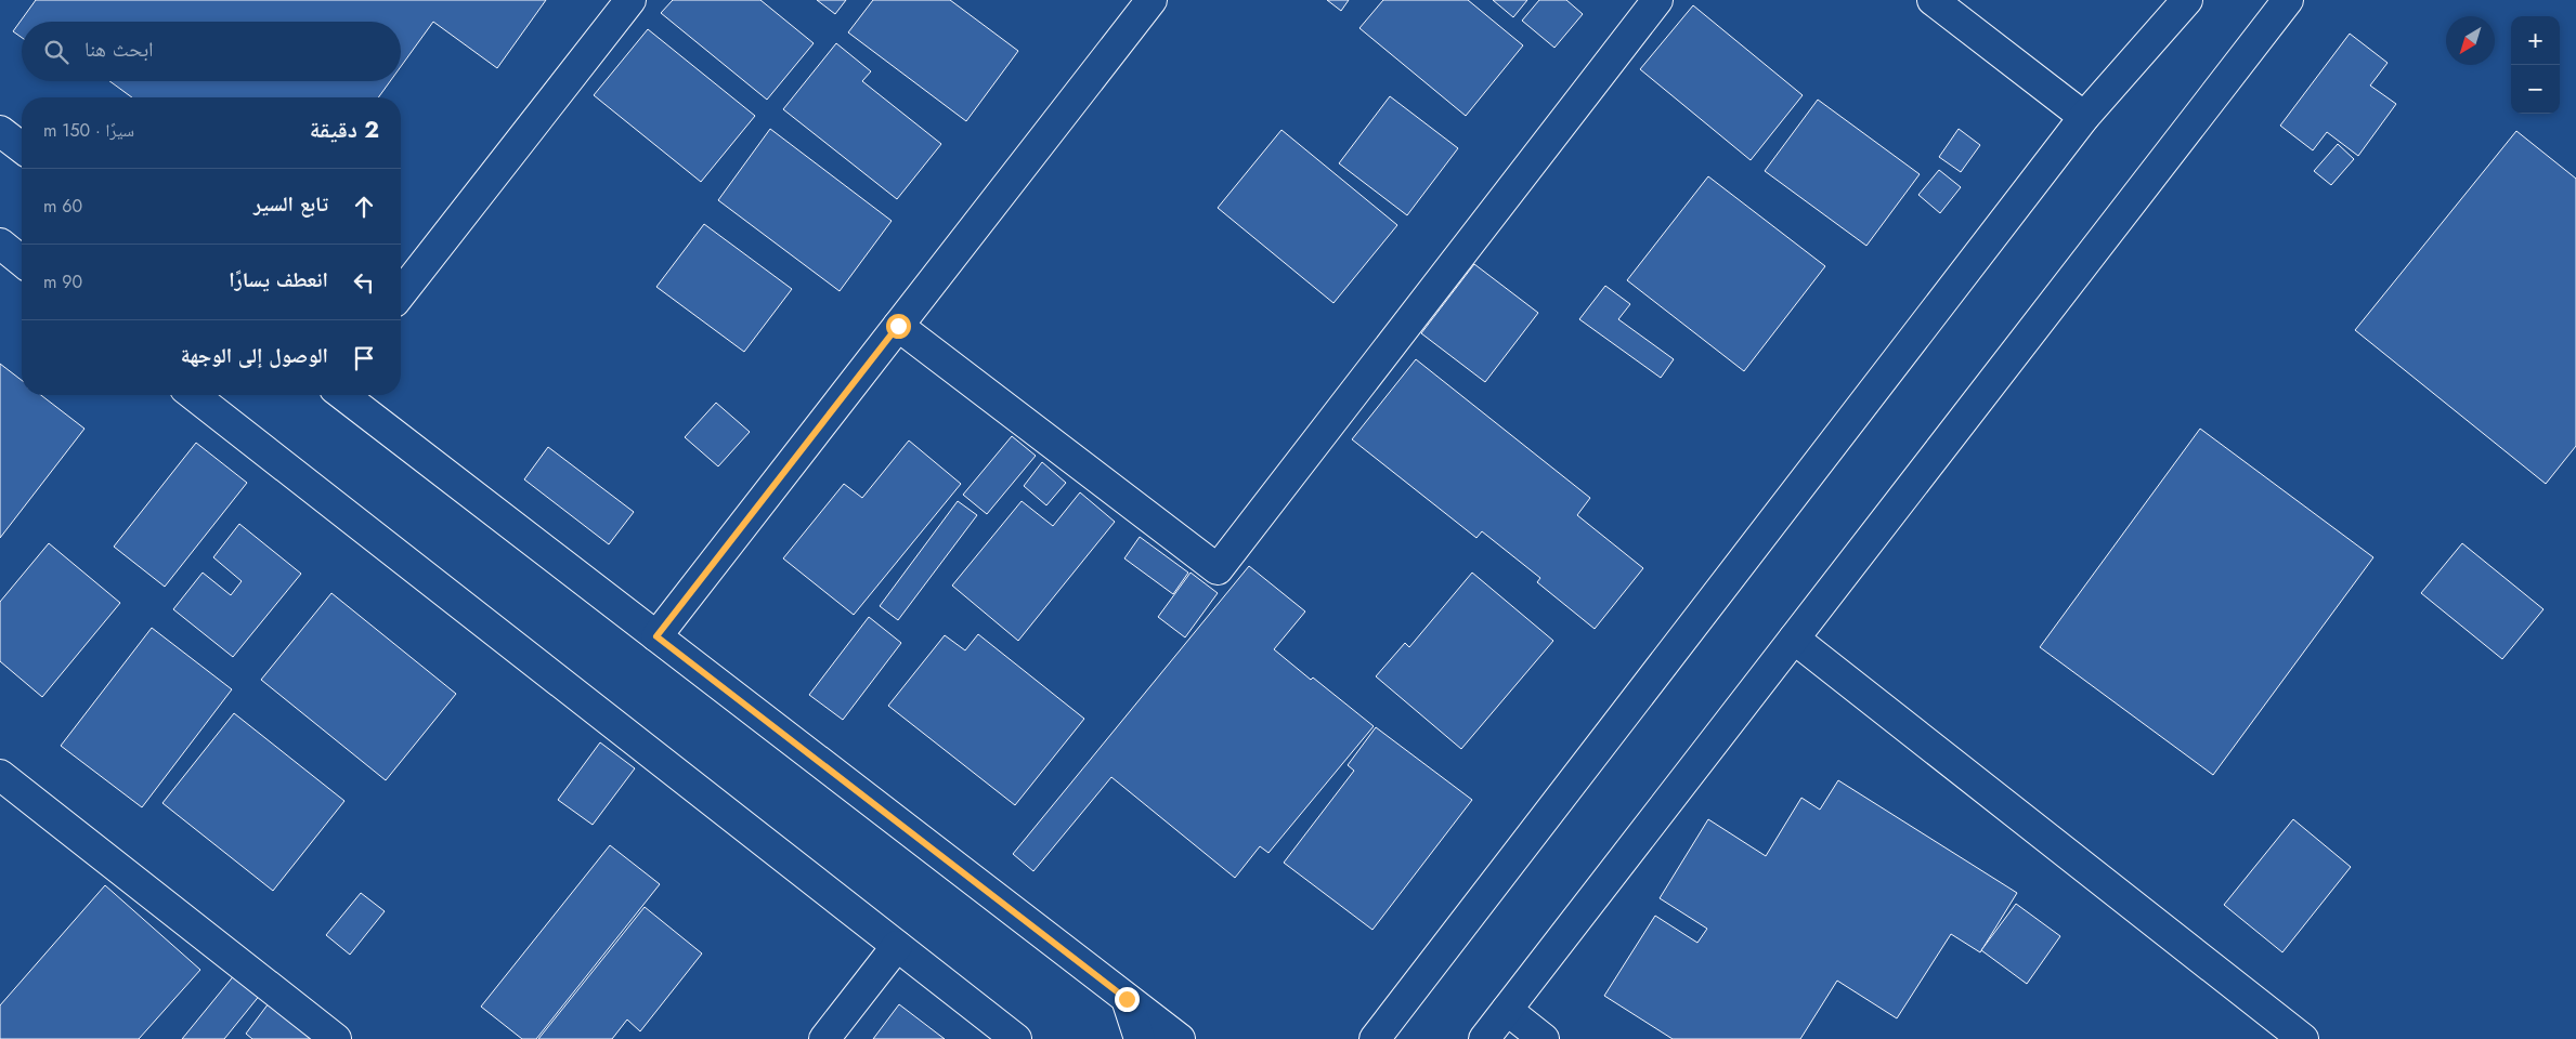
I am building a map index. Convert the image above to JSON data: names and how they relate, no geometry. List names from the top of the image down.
{
  "north": "bottom left",
  "page": {
    "map_buttons": ["+", "−"],
    "search": "ابحث هنا",
    "heading": ["2 دقيقة", "سيرًا · 150 m"],
    "list": [
      ["تابع السير", "60 m"],
      ["انعطف يسارًا", "90 m"],
      "الوصول إلى الوجهة"
    ]
  }
}
